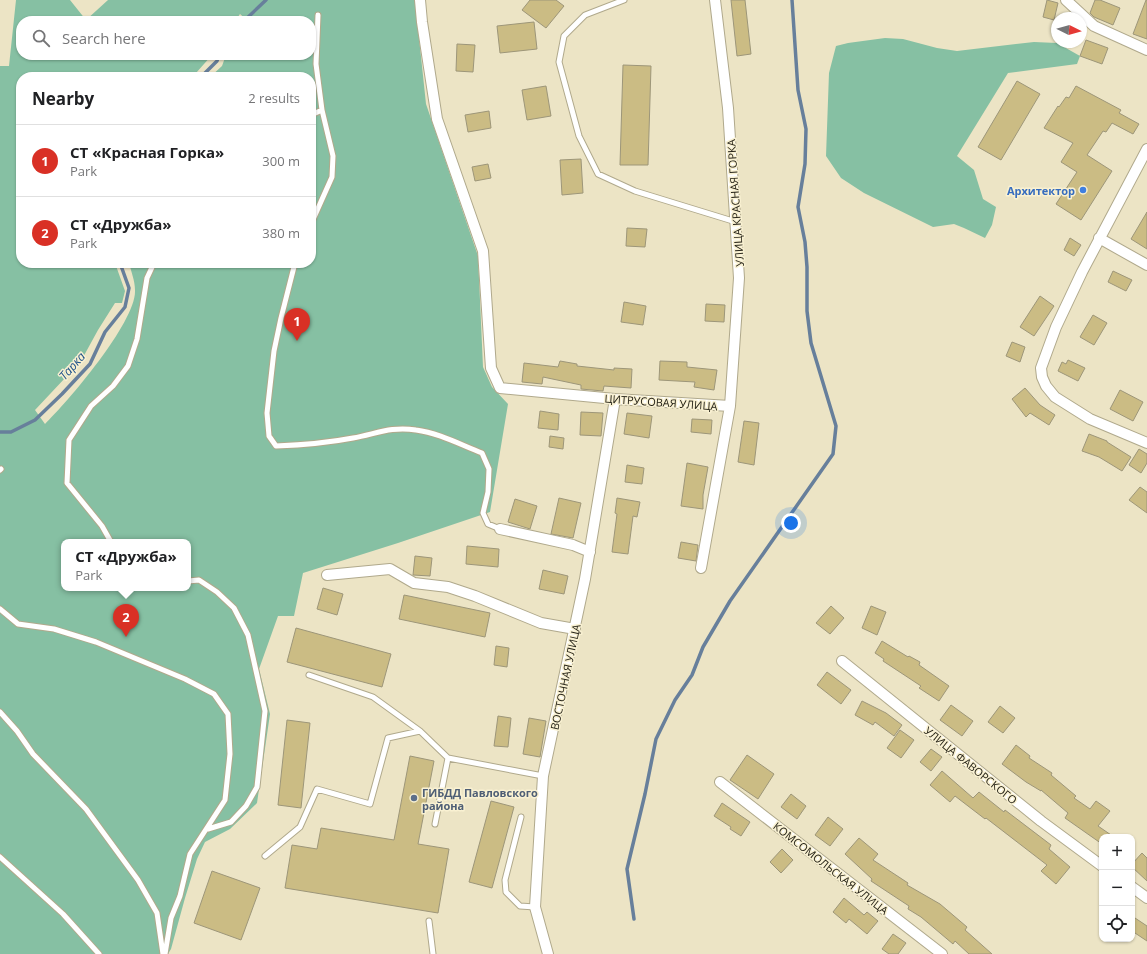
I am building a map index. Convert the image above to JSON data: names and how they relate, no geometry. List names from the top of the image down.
{
  "streets": {
    "street": [
      "УЛИЦА КРАСНАЯ ГОРКА",
      "ЦИТРУСОВАЯ УЛИЦА",
      "ВОСТОЧНАЯ УЛИЦА",
      "УЛИЦА ФАВОРСКОГО",
      "КОМСОМОЛЬСКАЯ УЛИЦА"
    ]
  },
  "crossings": [
    ["УЛИЦА КРАСНАЯ ГОРКА", "ЦИТРУСОВАЯ УЛИЦА"],
    ["ЦИТРУСОВАЯ УЛИЦА", "ВОСТОЧНАЯ УЛИЦА"]
  ],
  "water": ["Тарка"],
  "places": ["Архитектор", "ГИБДД Павловского района"],
  "north": "right",
  "page": {
    "search": "Search here",
    "heading": ["Nearby", "2 results"],
    "list": [
      {
        "mark": "1",
        "name": "СТ «Красная Горка»",
        "note": "Park",
        "value": "300 m"
      },
      {
        "mark": "2",
        "name": "СТ «Дружба»",
        "note": "Park",
        "value": "380 m"
      }
    ],
    "pins": ["1", "2"],
    "popup": ["СТ «Дружба»", "Park"],
    "map_buttons": ["+", "−"]
  }
}
